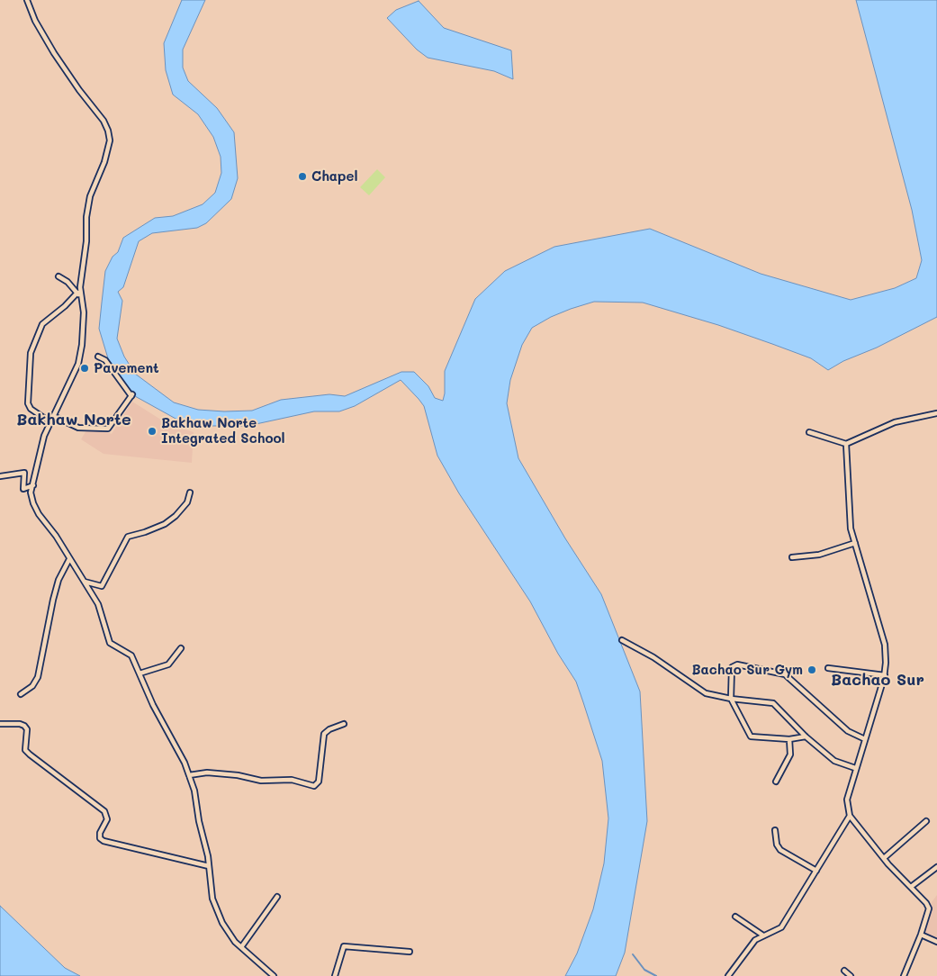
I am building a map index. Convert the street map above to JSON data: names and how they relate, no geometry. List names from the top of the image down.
{
  "districts": ["Bakhaw Norte", "Bachao Sur"],
  "places": [
    "Chapel",
    "Pavement",
    "Bakhaw Norte Integrated School",
    "Bachao Sur Gym"
  ]
}
